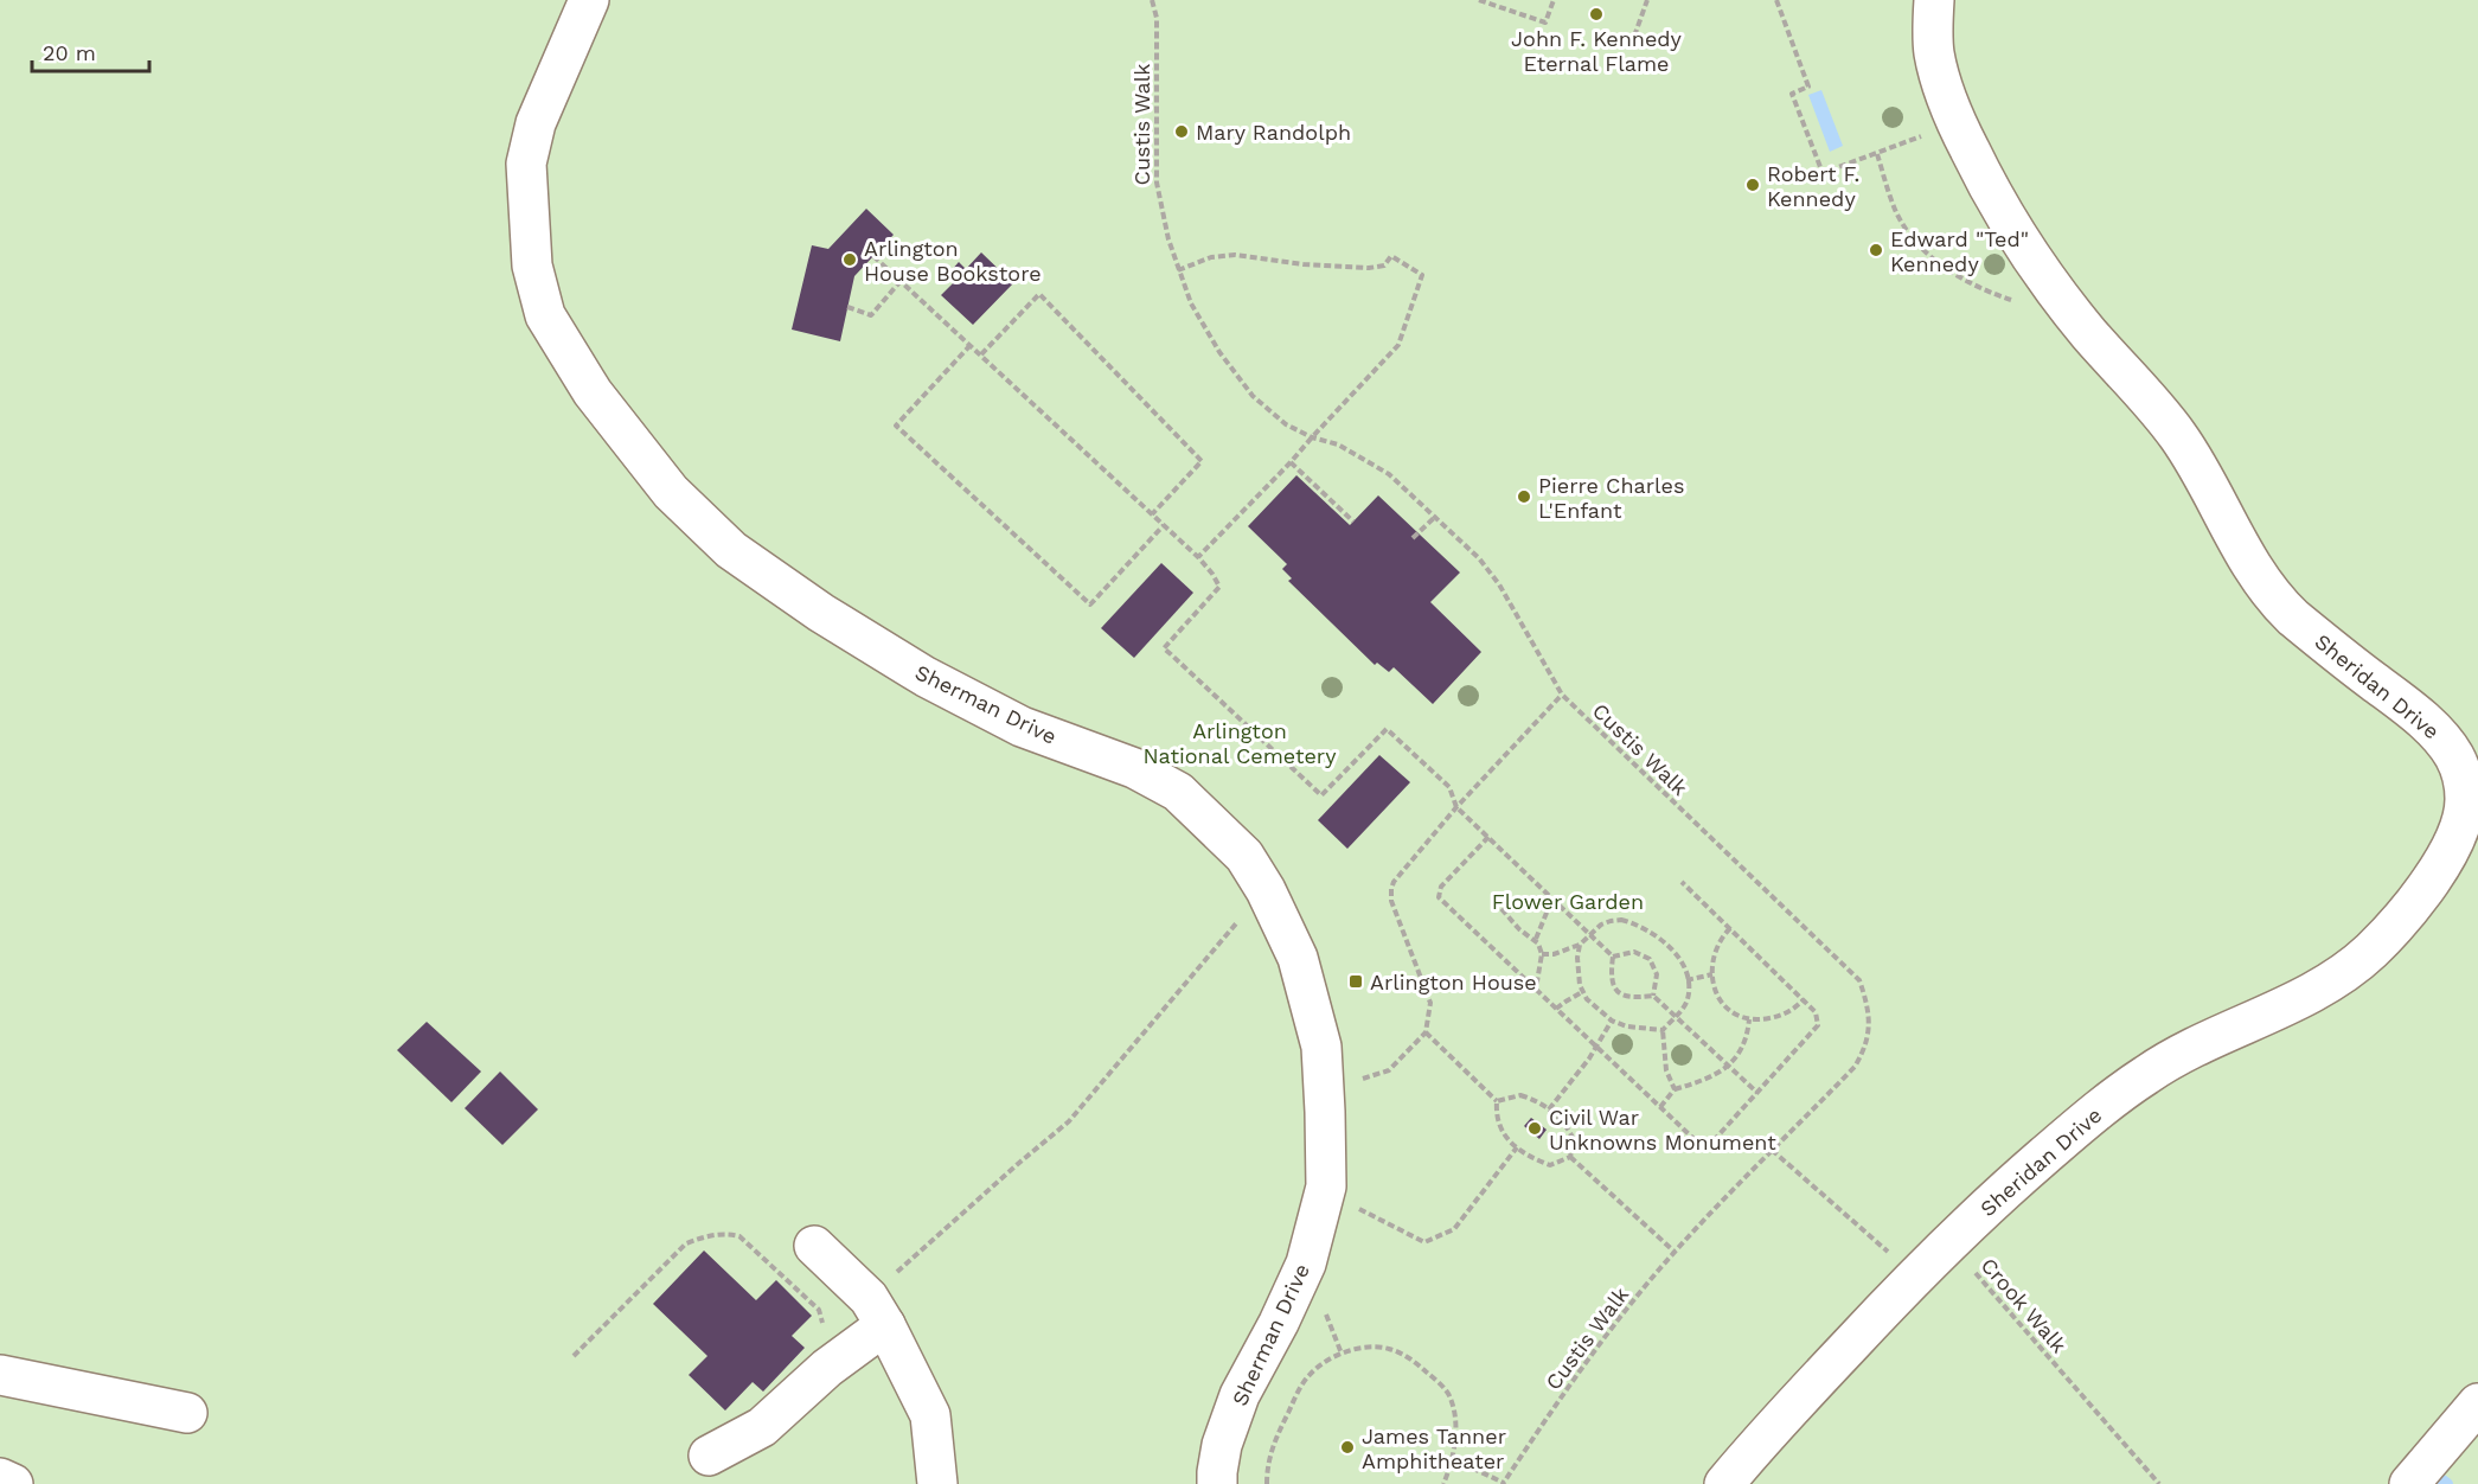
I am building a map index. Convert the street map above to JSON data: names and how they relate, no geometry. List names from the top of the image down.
{
  "streets": {
    "lane": ["Sheridan Drive", "Sherman Drive"],
    "path": ["Custis Walk", "Crook Walk"]
  },
  "crossings": [
    ["Custis Walk", "Crook Walk"],
    ["Sheridan Drive", "Crook Walk"]
  ],
  "parks": ["Arlington National Cemetery", "Flower Garden"],
  "places": {
    "other": [
      "John F. Kennedy Eternal Flame",
      "Mary Randolph",
      "Robert F. Kennedy",
      "Edward \"Ted\" Kennedy",
      "Arlington House Bookstore",
      "Pierre Charles L'Enfant",
      "Civil War Unknowns Monument",
      "James Tanner Amphitheater"
    ],
    "transit": ["Arlington House"]
  },
  "scale_bar": "20 m"
}
